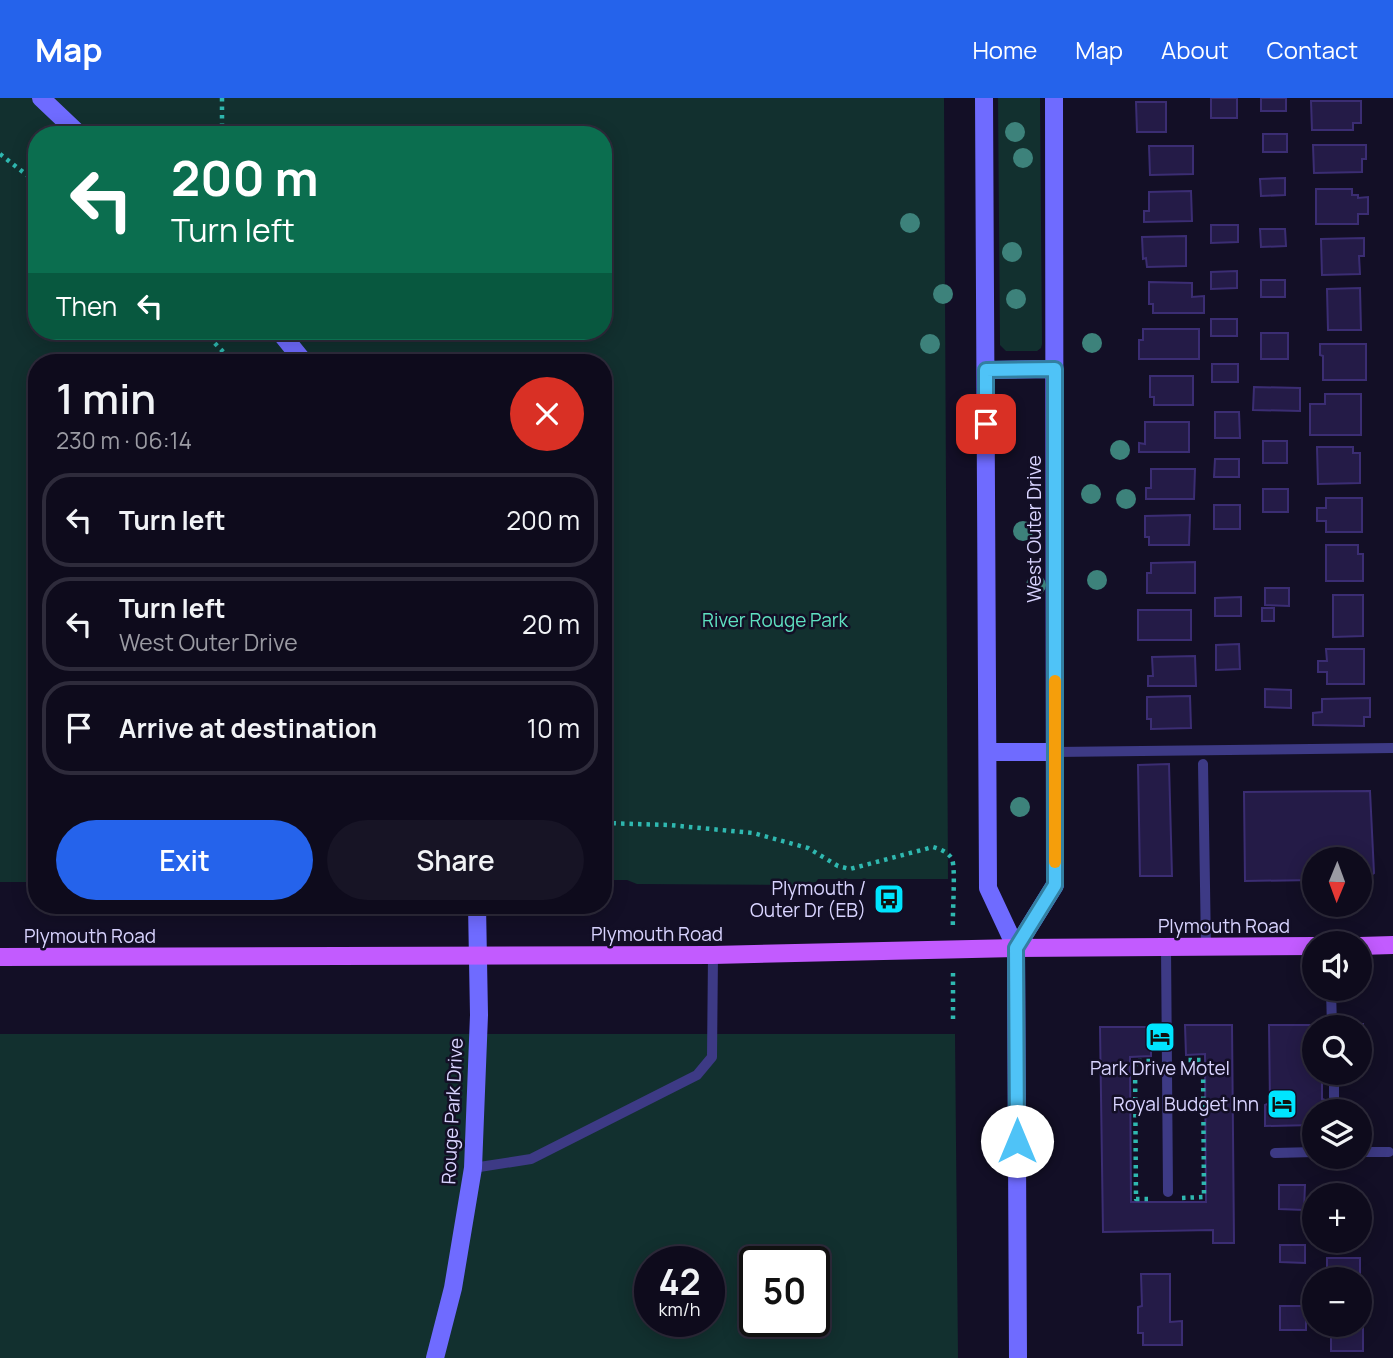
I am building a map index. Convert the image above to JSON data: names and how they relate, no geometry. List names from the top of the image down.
{
  "streets": {
    "main road": ["West Outer Drive", "Plymouth Road", "Rouge Park Drive"]
  },
  "crossings": [
    ["West Outer Drive", "Plymouth Road"],
    ["Plymouth Road", "Rouge Park Drive"]
  ],
  "parks": ["River Rouge Park"],
  "places": {
    "bus stop": ["Plymouth / Outer Dr (EB)"],
    "hotel": ["Park Drive Motel", "Royal Budget Inn"]
  },
  "north": "bottom",
  "page": {
    "header": "Map",
    "nav": [
      "Home",
      "Map",
      "About",
      "Contact"
    ],
    "turn": ["200 m", "Turn left"],
    "then": "Then",
    "heading": ["1 min", "230 m · 06:14"],
    "list": [
      {
        "name": "Turn left",
        "value": "200 m"
      },
      {
        "name": "Turn left",
        "note": "West Outer Drive",
        "value": "20 m"
      },
      {
        "name": "Arrive at destination",
        "value": "10 m"
      }
    ],
    "buttons": ["Exit", "Share"],
    "map_buttons": ["+", "−"],
    "speed": "42 km/h",
    "limit": "50"
  }
}
